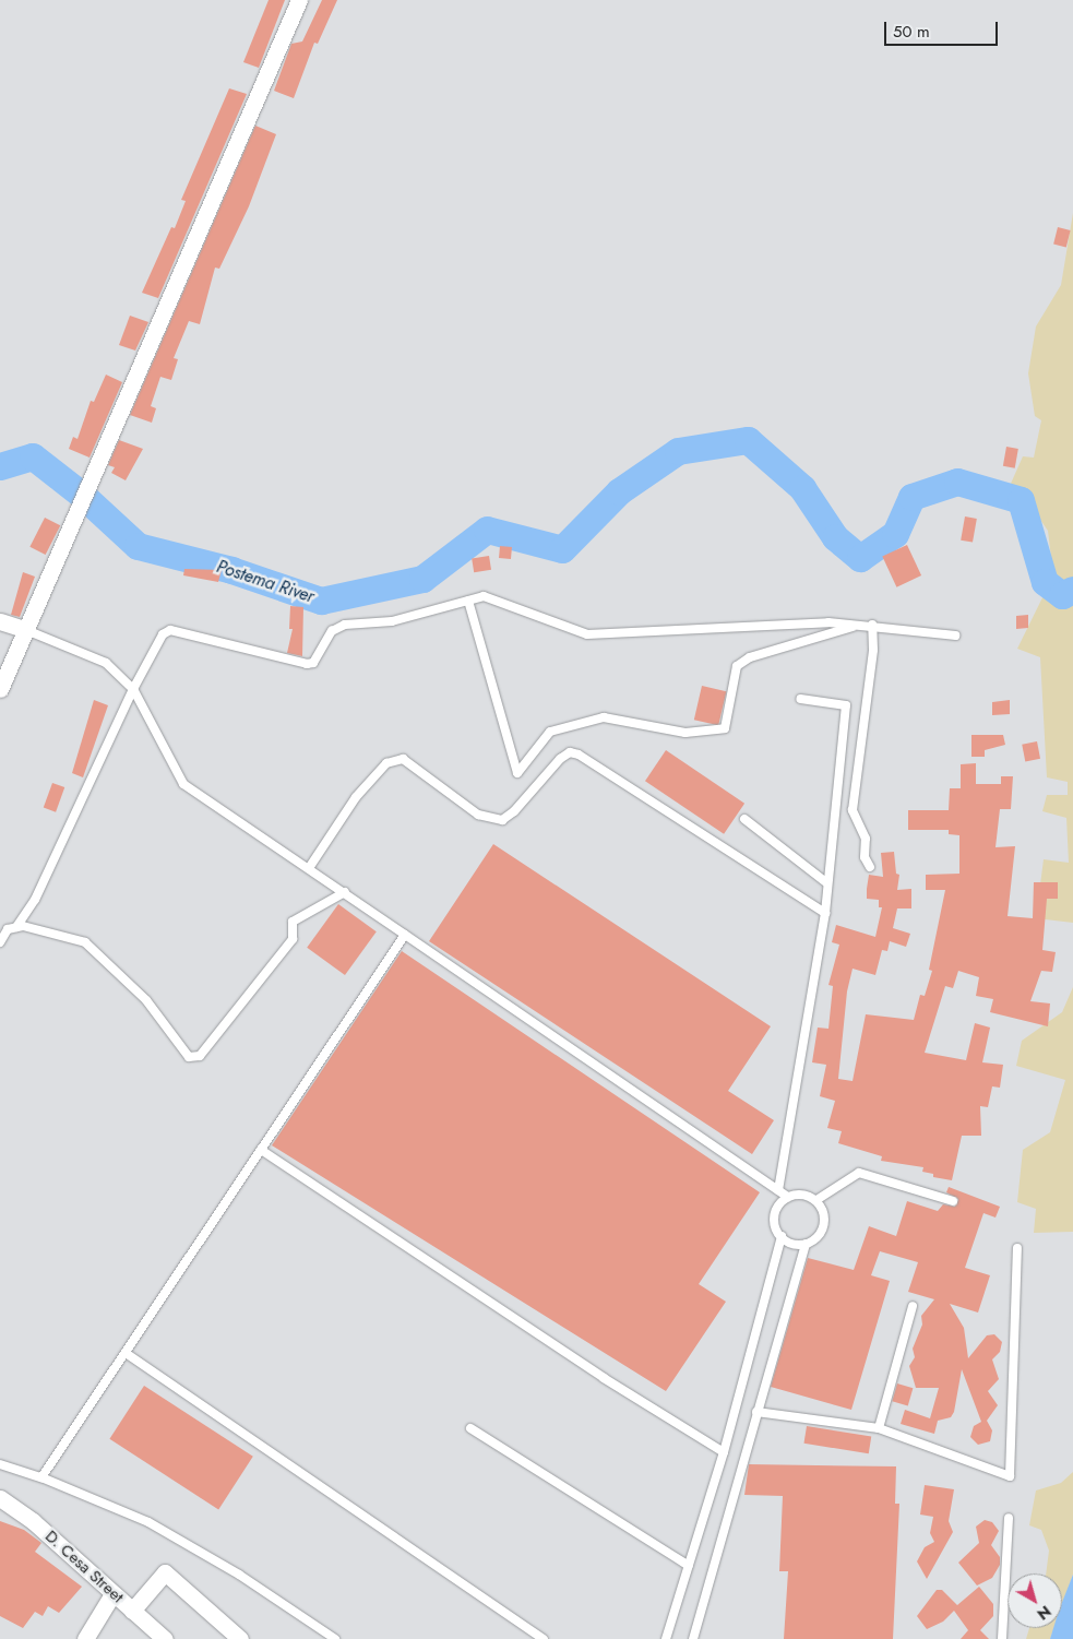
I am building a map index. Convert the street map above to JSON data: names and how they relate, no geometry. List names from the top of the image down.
{
  "streets": {
    "street": ["D. Cesa Street"]
  },
  "water": ["Postema River"],
  "scale_bar": "50 m",
  "north": "bottom right"
}
